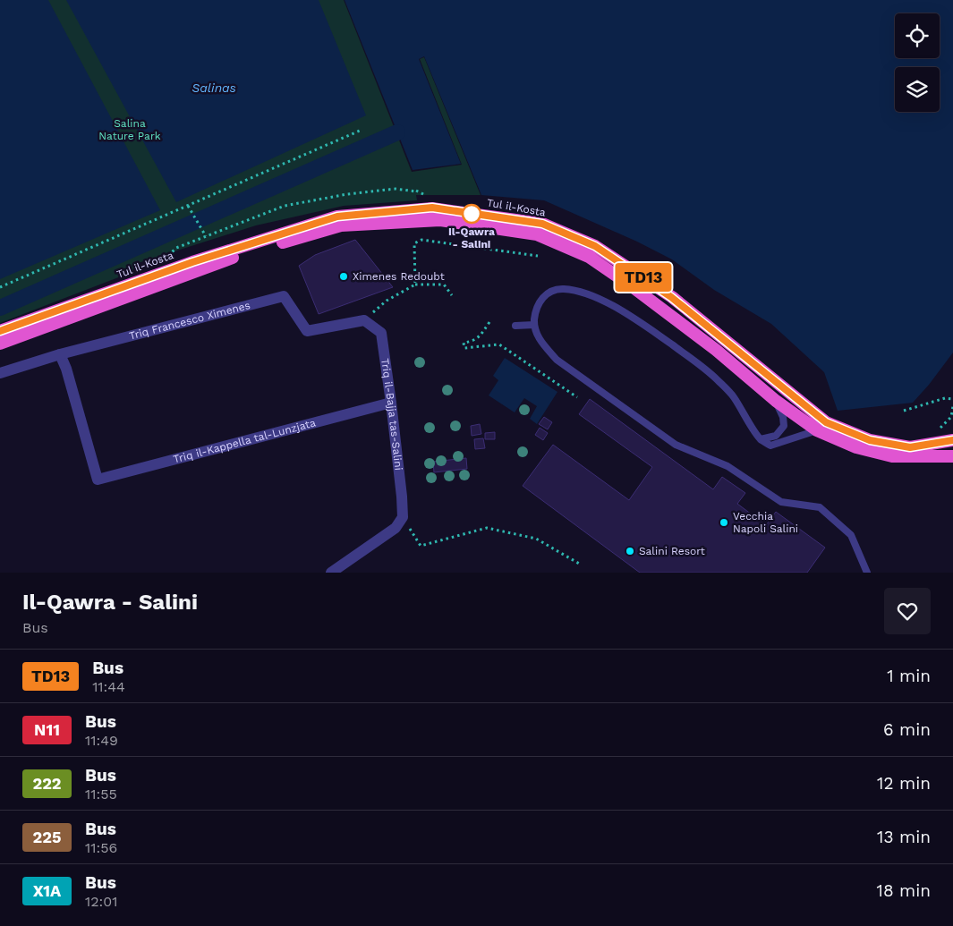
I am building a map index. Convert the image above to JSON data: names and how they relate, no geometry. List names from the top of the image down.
{
  "streets": {
    "highway": ["Tul il-Kosta"],
    "street": ["Triq Francesco Ximenes", "Triq il-Bajja tas-Salini", "Triq il-Kappella tal-Lunzjata"]
  },
  "crossings": [
    ["Triq Francesco Ximenes", "Triq il-Bajja tas-Salini"],
    ["Triq Francesco Ximenes", "Triq il-Kappella tal-Lunzjata"],
    ["Triq il-Bajja tas-Salini", "Triq il-Kappella tal-Lunzjata"]
  ],
  "water": ["Salinas"],
  "parks": ["Salina Nature Park"],
  "places": [
    "Il-Qawra - Salini",
    "Ximenes Redoubt",
    "Vecchia Napoli Salini",
    "Salini Resort"
  ],
  "lines": ["bus line TD13"],
  "page": {
    "on_map": "TD13",
    "heading": ["Il-Qawra - Salini", "Bus"],
    "list": [
      {
        "mark": "TD13",
        "name": "Bus",
        "note": "11:44",
        "value": "1 min"
      },
      {
        "mark": "N11",
        "name": "Bus",
        "note": "11:49",
        "value": "6 min"
      },
      {
        "mark": "222",
        "name": "Bus",
        "note": "11:55",
        "value": "12 min"
      },
      {
        "mark": "225",
        "name": "Bus",
        "note": "11:56",
        "value": "13 min"
      },
      {
        "mark": "X1A",
        "name": "Bus",
        "note": "12:01",
        "value": "18 min"
      }
    ]
  }
}
